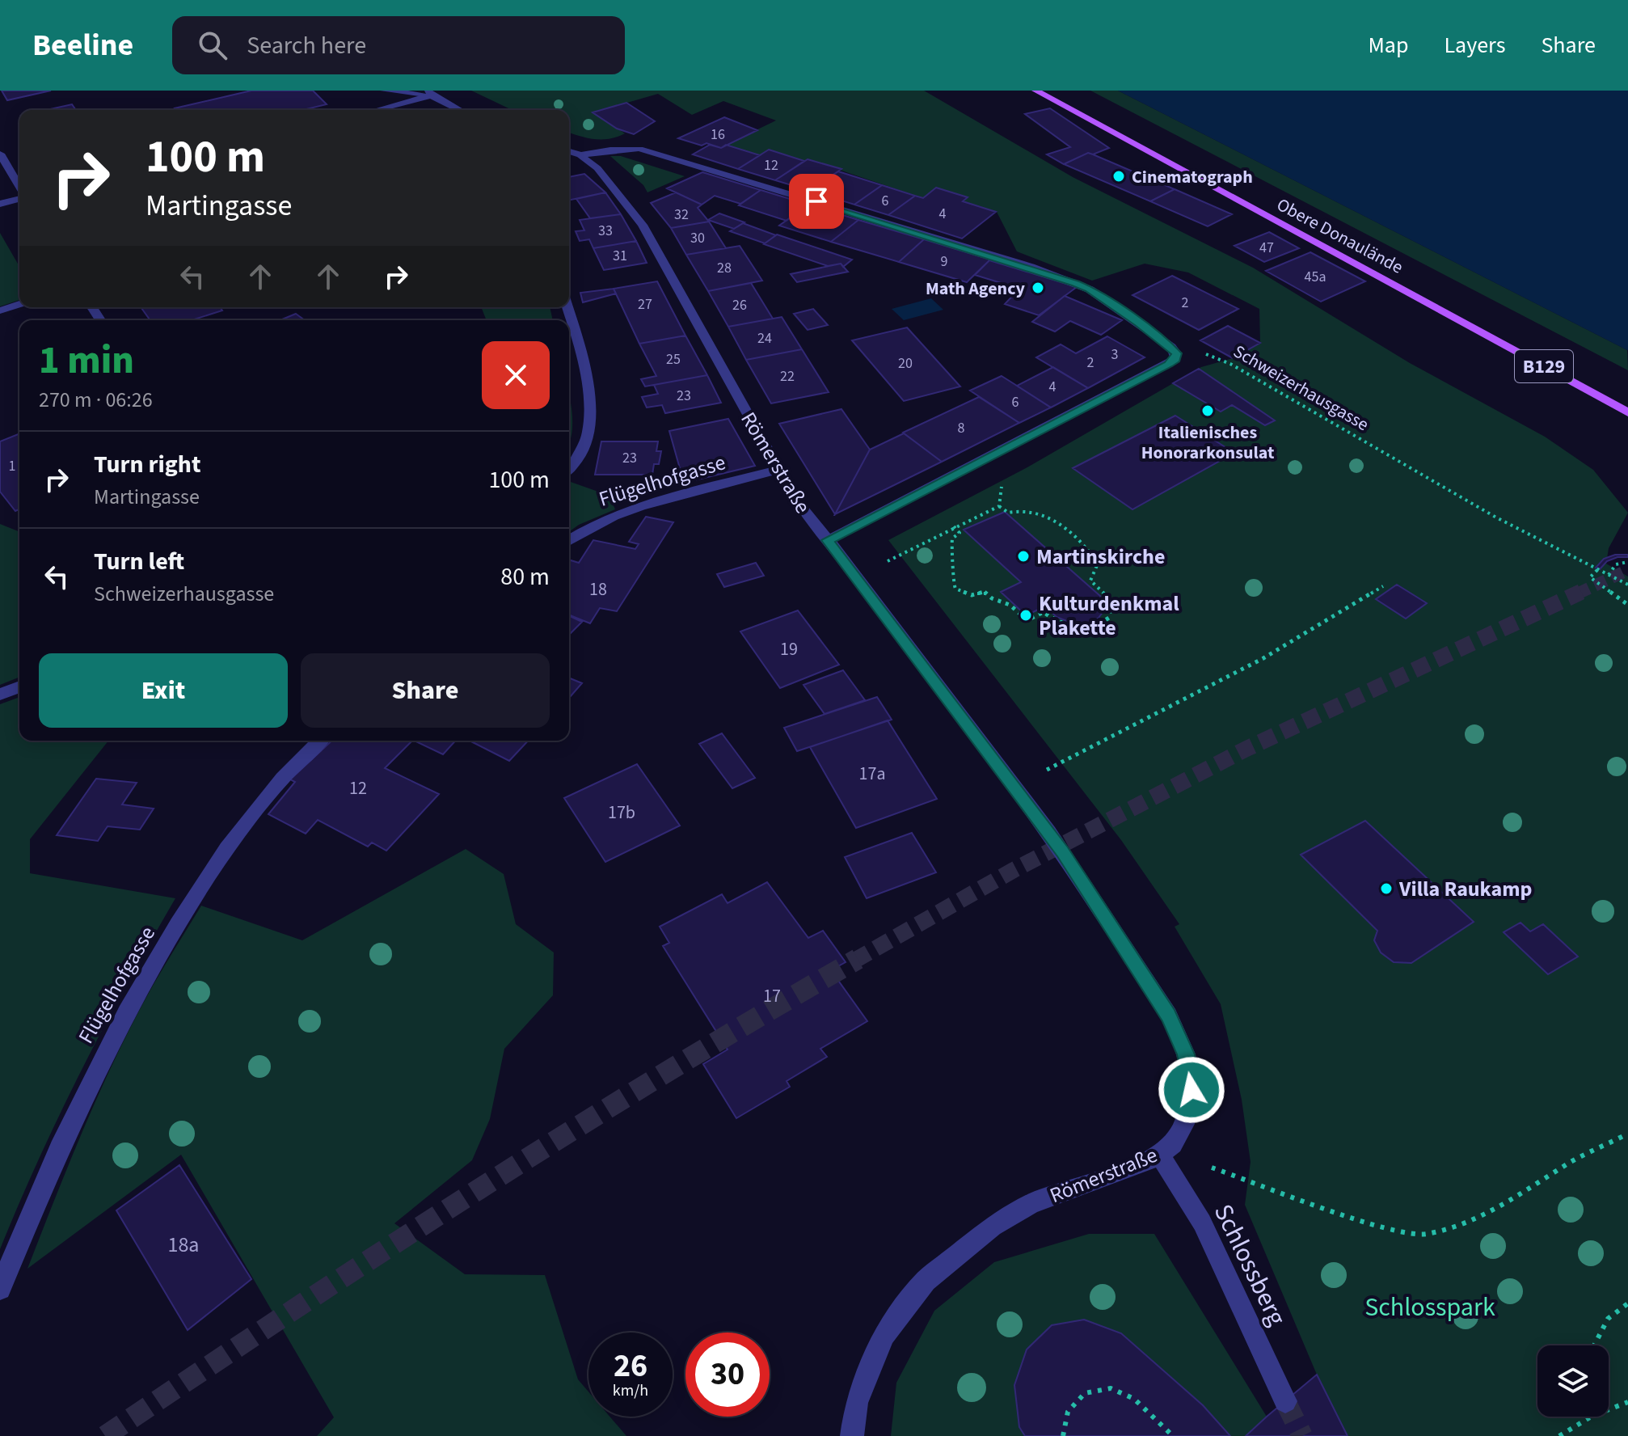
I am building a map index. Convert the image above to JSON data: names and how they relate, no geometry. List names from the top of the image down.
{
  "streets": {
    "main road": ["Obere Donaulände", "B129"],
    "street": ["Römerstraße", "Flügelhofgasse", "Schlossberg"],
    "path": ["Schweizerhausgasse"]
  },
  "crossings": [
    ["Römerstraße", "Flügelhofgasse"],
    ["Römerstraße", "Schlossberg"]
  ],
  "parks": ["Schlosspark"],
  "places": [
    "Cinematograph",
    "Math Agency",
    "Italienisches Honorarkonsulat",
    "Martinskirche",
    "Kulturdenkmal Plakette",
    "Villa Raukamp"
  ],
  "house_numbers": [
    "16",
    "12",
    "6",
    "4",
    "32",
    "33",
    "30",
    "47",
    "31",
    "9",
    "28",
    "45a",
    "2",
    "27",
    "26",
    "24",
    "3",
    "25",
    "2",
    "20",
    "22",
    "4",
    "23",
    "6",
    "8",
    "23",
    "1",
    "18",
    "19",
    "17a",
    "12",
    "17b",
    "17",
    "18a"
  ],
  "page": {
    "header": "Beeline",
    "search": "Search here",
    "nav": ["Map", "Layers", "Share"],
    "turn": ["100 m", "Martingasse"],
    "heading": ["1 min", "270 m · 06:26"],
    "list": [
      {
        "name": "Turn right",
        "note": "Martingasse",
        "value": "100 m"
      },
      {
        "name": "Turn left",
        "note": "Schweizerhausgasse",
        "value": "80 m"
      }
    ],
    "buttons": ["Exit", "Share"],
    "speed": "26 km/h",
    "limit": "30"
  }
}
